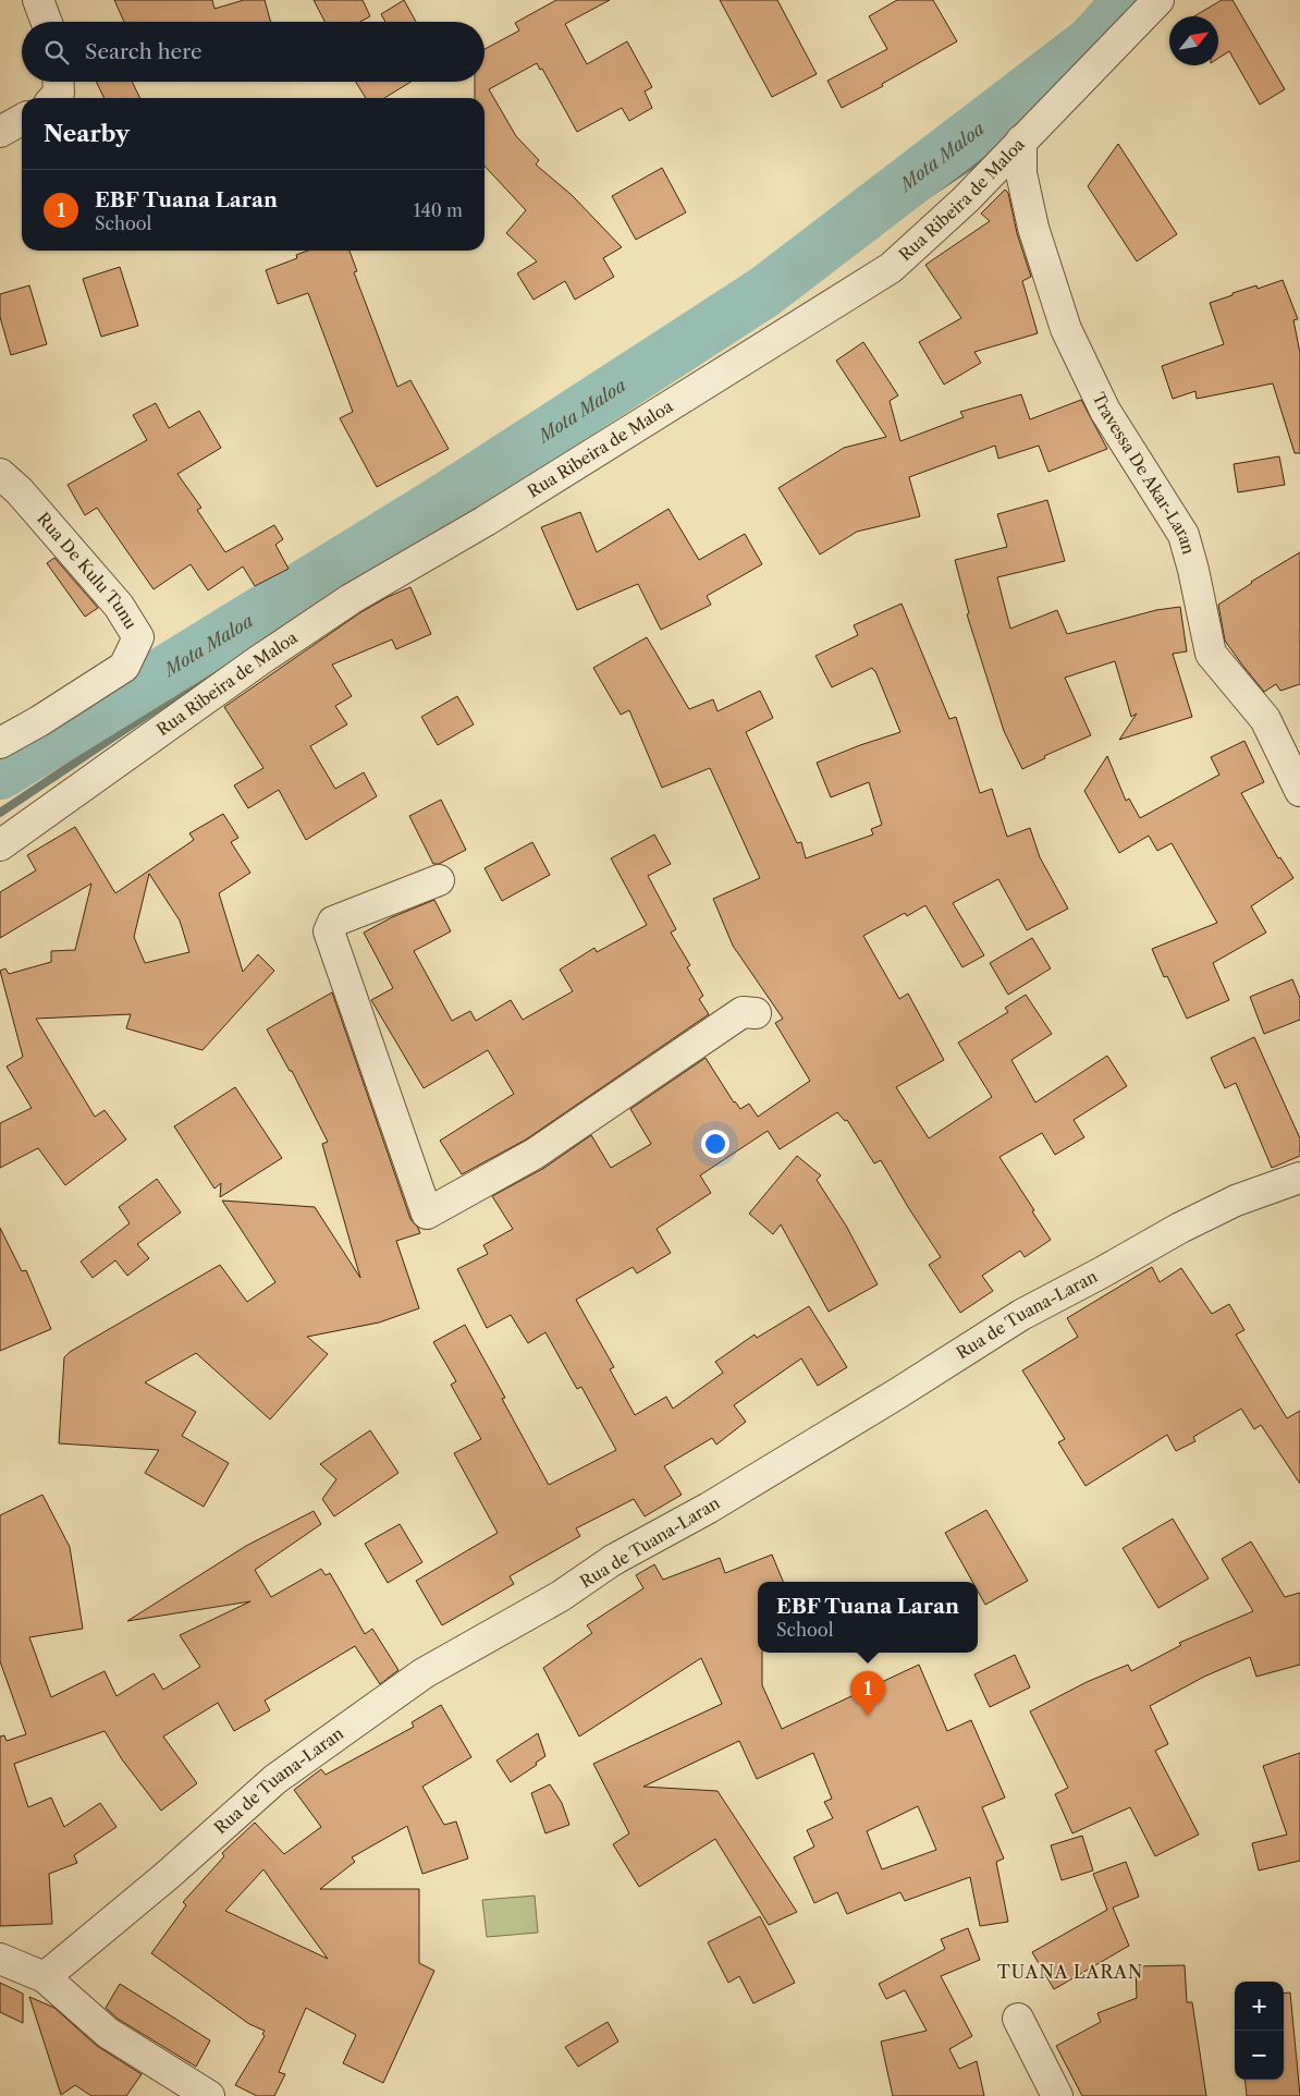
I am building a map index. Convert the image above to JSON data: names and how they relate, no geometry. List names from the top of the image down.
{
  "streets": {
    "street": [
      "Rua Ribeira de Maloa",
      "Travessa De Akar-Laran",
      "Rua De Kulu Tunu",
      "Rua de Tuana-Laran"
    ]
  },
  "crossings": [
    ["Rua Ribeira de Maloa", "Travessa De Akar-Laran"]
  ],
  "districts": ["TUANA LARAN"],
  "water": ["Mota Maloa"],
  "north": "top right",
  "page": {
    "search": "Search here",
    "heading": "Nearby",
    "list": [
      {
        "mark": "1",
        "name": "EBF Tuana Laran",
        "note": "School",
        "value": "140 m"
      }
    ],
    "popup": ["EBF Tuana Laran", "School"],
    "pins": "1",
    "map_buttons": ["+", "−"]
  }
}
